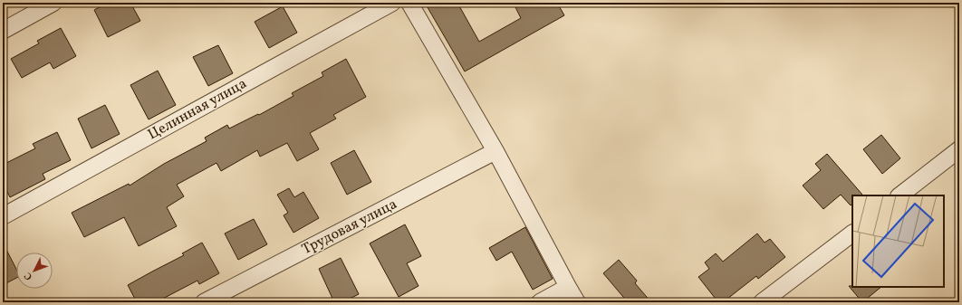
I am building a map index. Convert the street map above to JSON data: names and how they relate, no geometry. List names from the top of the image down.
{
  "streets": {
    "street": ["Целинная улица", "Трудовая улица"]
  },
  "north": "bottom left"
}
